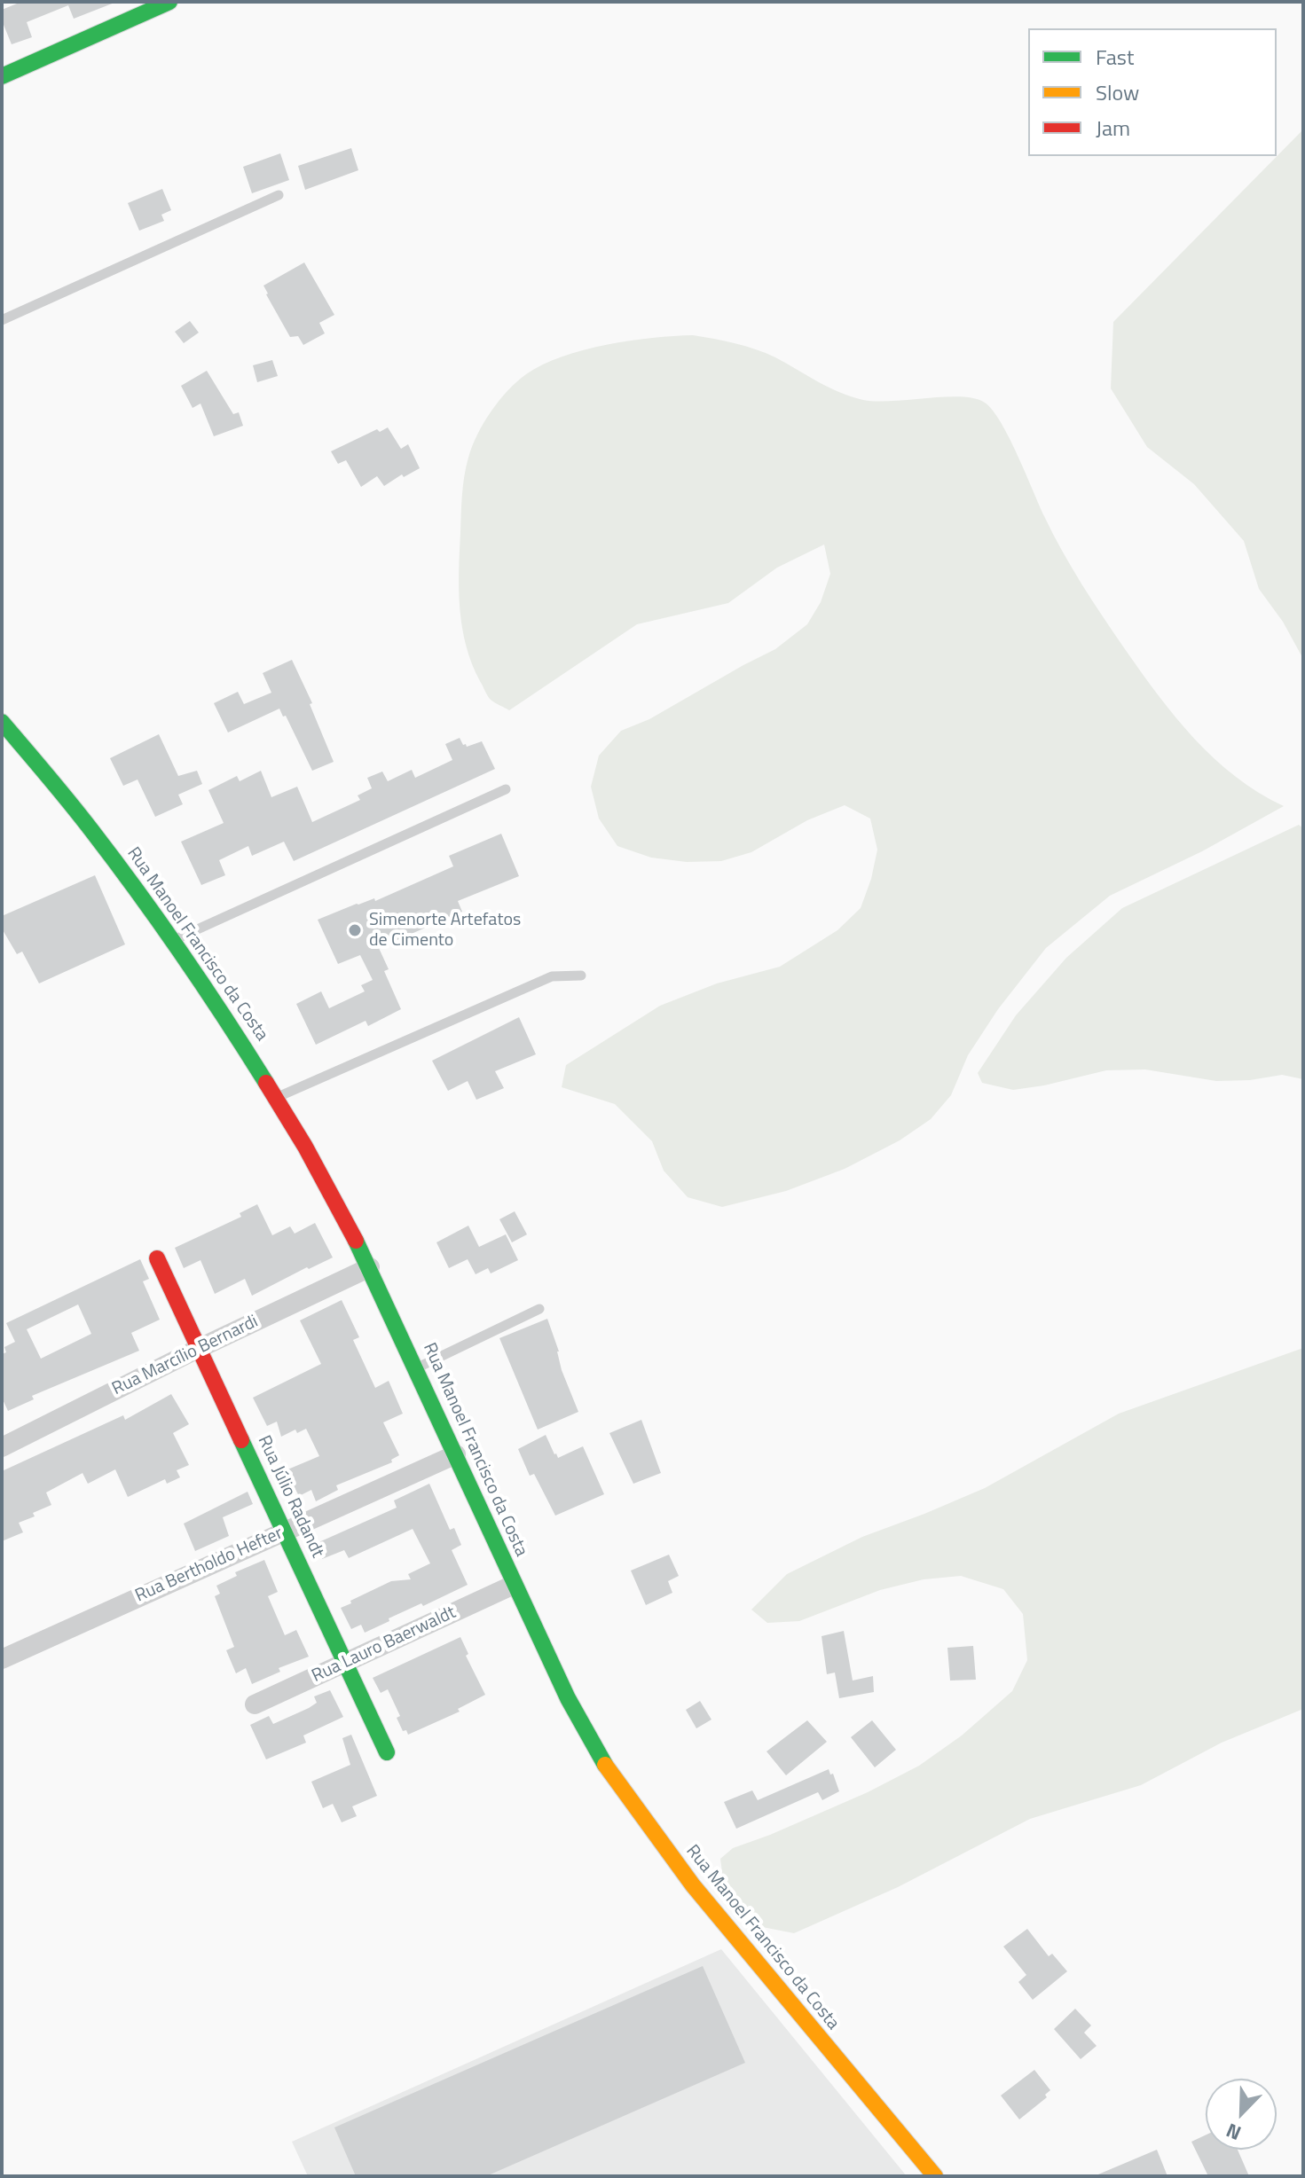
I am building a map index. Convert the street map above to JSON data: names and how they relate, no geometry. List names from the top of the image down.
{
  "streets": {
    "main road": ["Rua Manoel Francisco da Costa", "Rua Júlio Radandt"],
    "street": ["Rua Marcílio Bernardi", "Rua Bertholdo Hefter", "Rua Lauro Baerwaldt"]
  },
  "crossings": [
    ["Rua Manoel Francisco da Costa", "Rua Marcílio Bernardi"],
    ["Rua Manoel Francisco da Costa", "Rua Bertholdo Hefter"],
    ["Rua Manoel Francisco da Costa", "Rua Lauro Baerwaldt"],
    ["Rua Marcílio Bernardi", "Rua Júlio Radandt"],
    ["Rua Júlio Radandt", "Rua Bertholdo Hefter"],
    ["Rua Júlio Radandt", "Rua Lauro Baerwaldt"]
  ],
  "places": ["Simenorte Artefatos de Cimento"],
  "legend": ["Fast", "Slow", "Jam"],
  "north": "bottom left"
}
